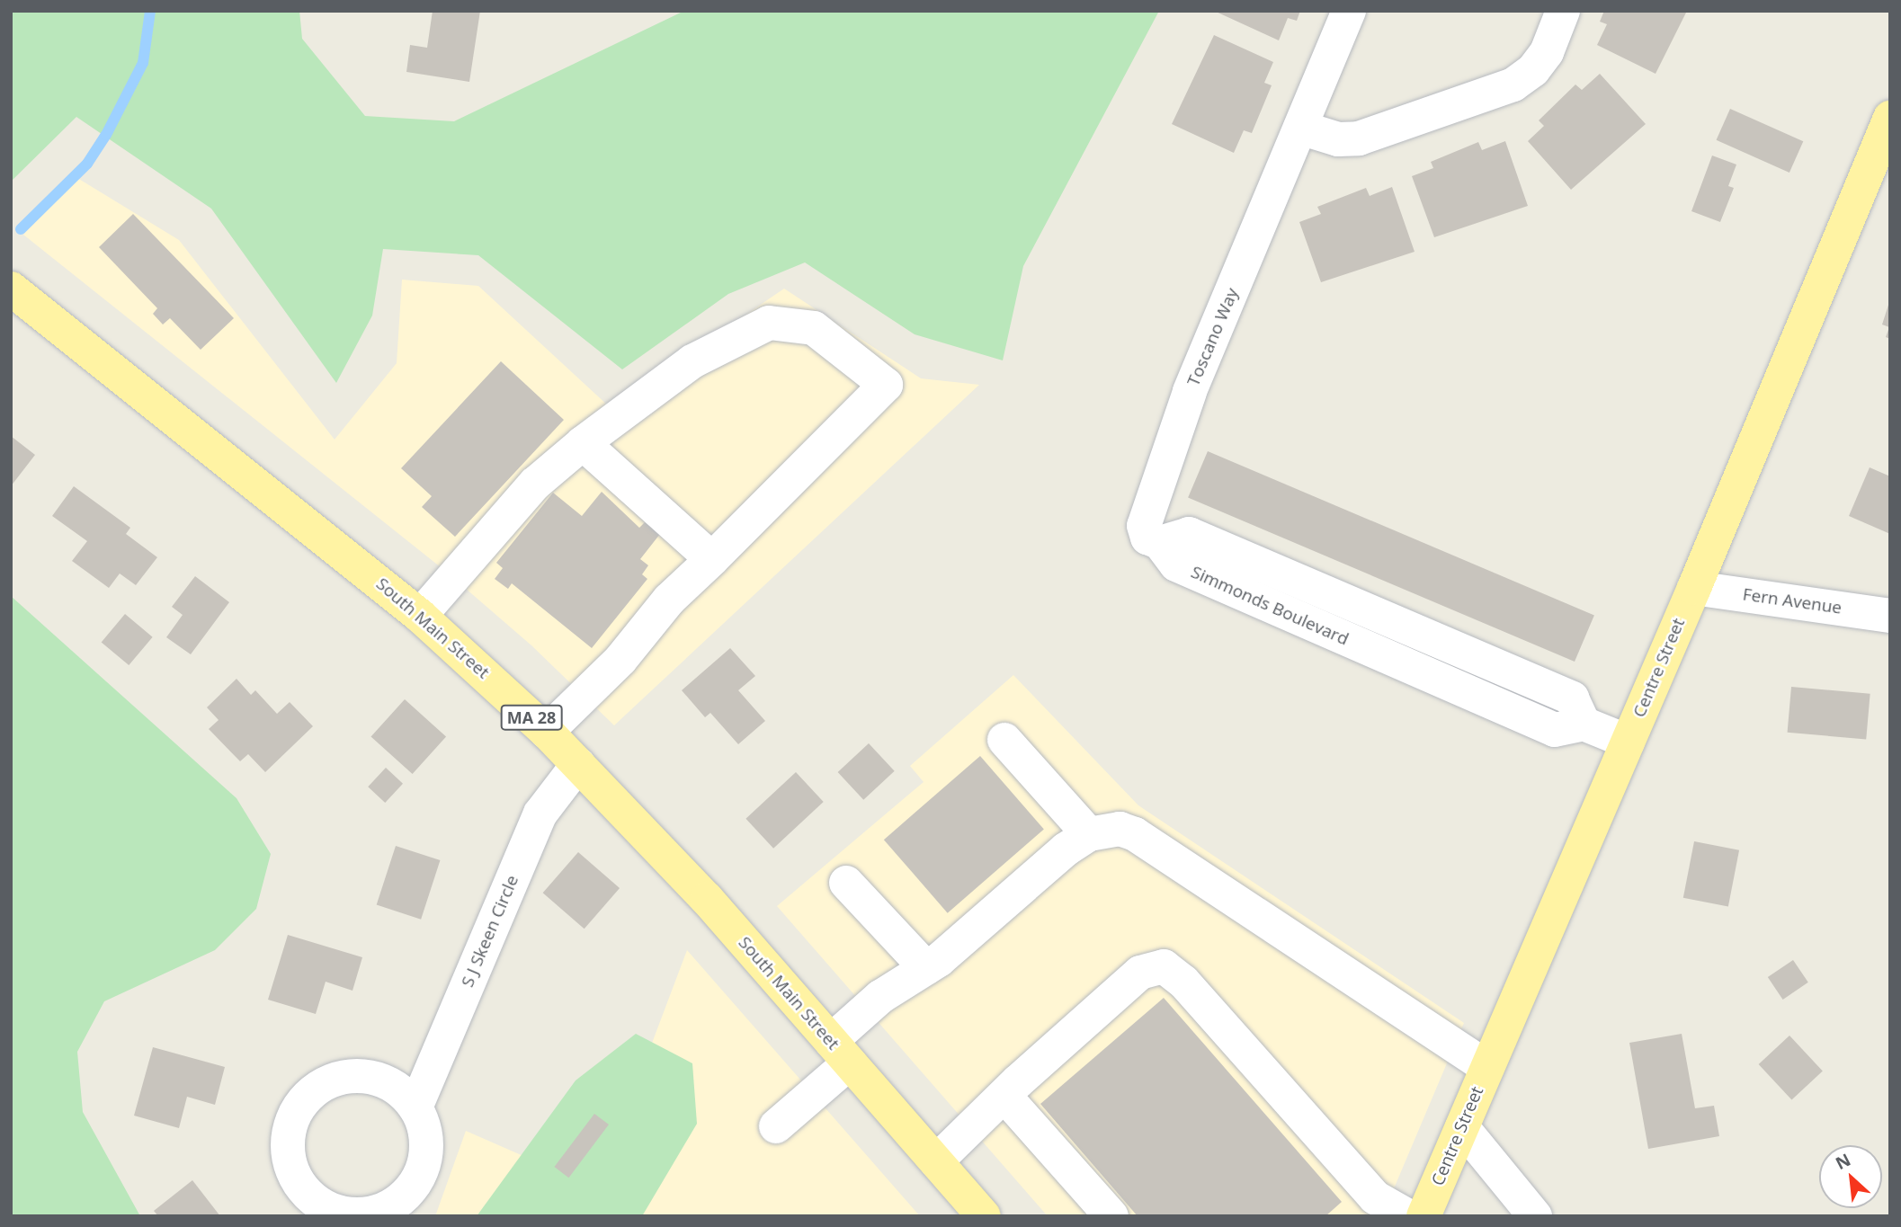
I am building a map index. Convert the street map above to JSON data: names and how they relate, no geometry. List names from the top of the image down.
{
  "streets": {
    "main road": ["South Main Street", "Centre Street", "MA 28"],
    "street": [
      "Toscano Way",
      "Fern Avenue",
      "Simmonds Boulevard",
      "S J Skeen Circle"
    ]
  },
  "crossings": [
    ["Toscano Way", "Simmonds Boulevard"],
    ["Fern Avenue", "Centre Street"],
    ["Simmonds Boulevard", "Centre Street"],
    ["South Main Street", "S J Skeen Circle"]
  ],
  "north": "top left"
}
